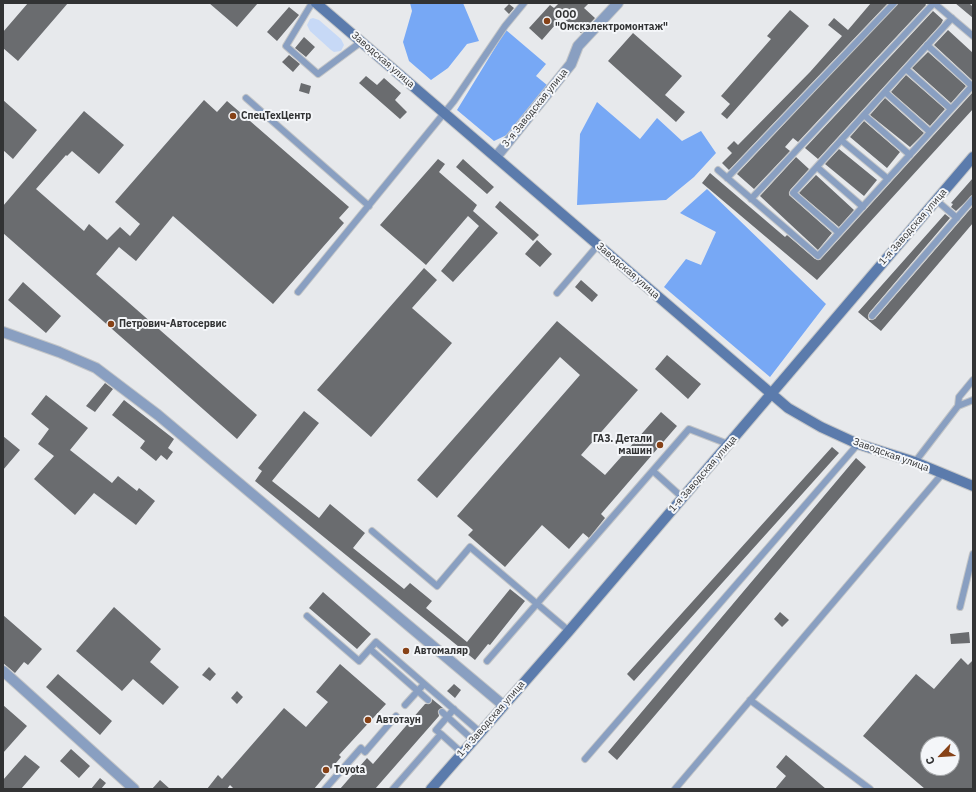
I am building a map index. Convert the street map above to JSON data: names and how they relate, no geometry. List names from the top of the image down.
{
  "streets": {
    "main road": ["Заводская улица", "1-я Заводская улица"],
    "street": ["3-я Заводская улица"]
  },
  "crossings": [
    ["Заводская улица", "3-я Заводская улица"],
    ["Заводская улица", "1-я Заводская улица"]
  ],
  "places": [
    "ООО \"Омскэлектромонтаж\"",
    "СпецТехЦентр",
    "Петрович-Автосервис",
    "ГАЗ. Детали машин",
    "Автомаляр",
    "Автотаун",
    "Toyota"
  ],
  "north": "bottom left"
}
